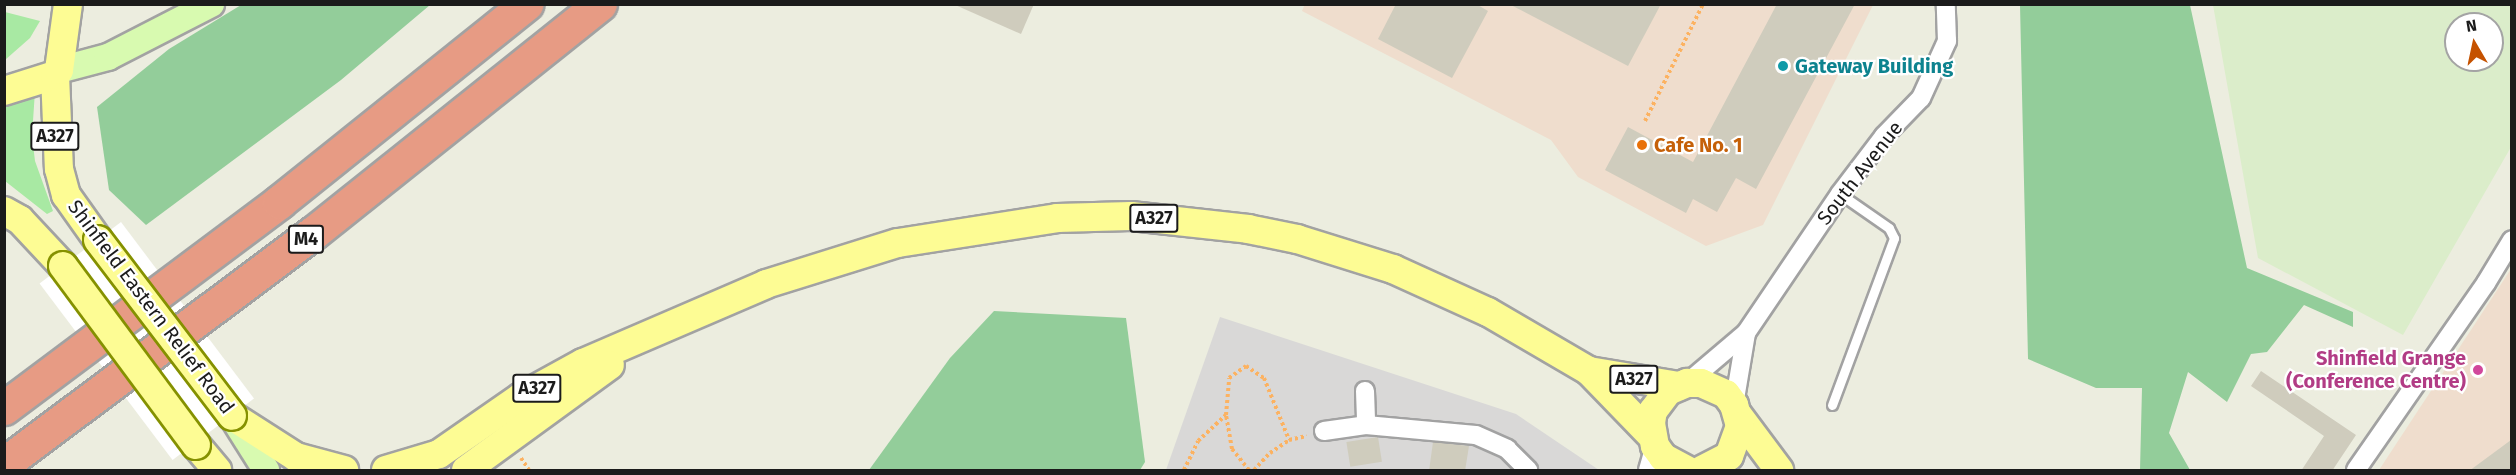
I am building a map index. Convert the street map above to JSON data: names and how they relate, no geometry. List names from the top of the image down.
{
  "streets": {
    "highway": ["M4"],
    "main road": ["A327", "Shinfield Eastern Relief Road"],
    "street": ["South Avenue"]
  },
  "crossings": [
    ["A327", "South Avenue"]
  ],
  "places": ["Gateway Building", "Cafe No. 1", "Shinfield Grange (Conference Centre)"],
  "north": "top"
}
